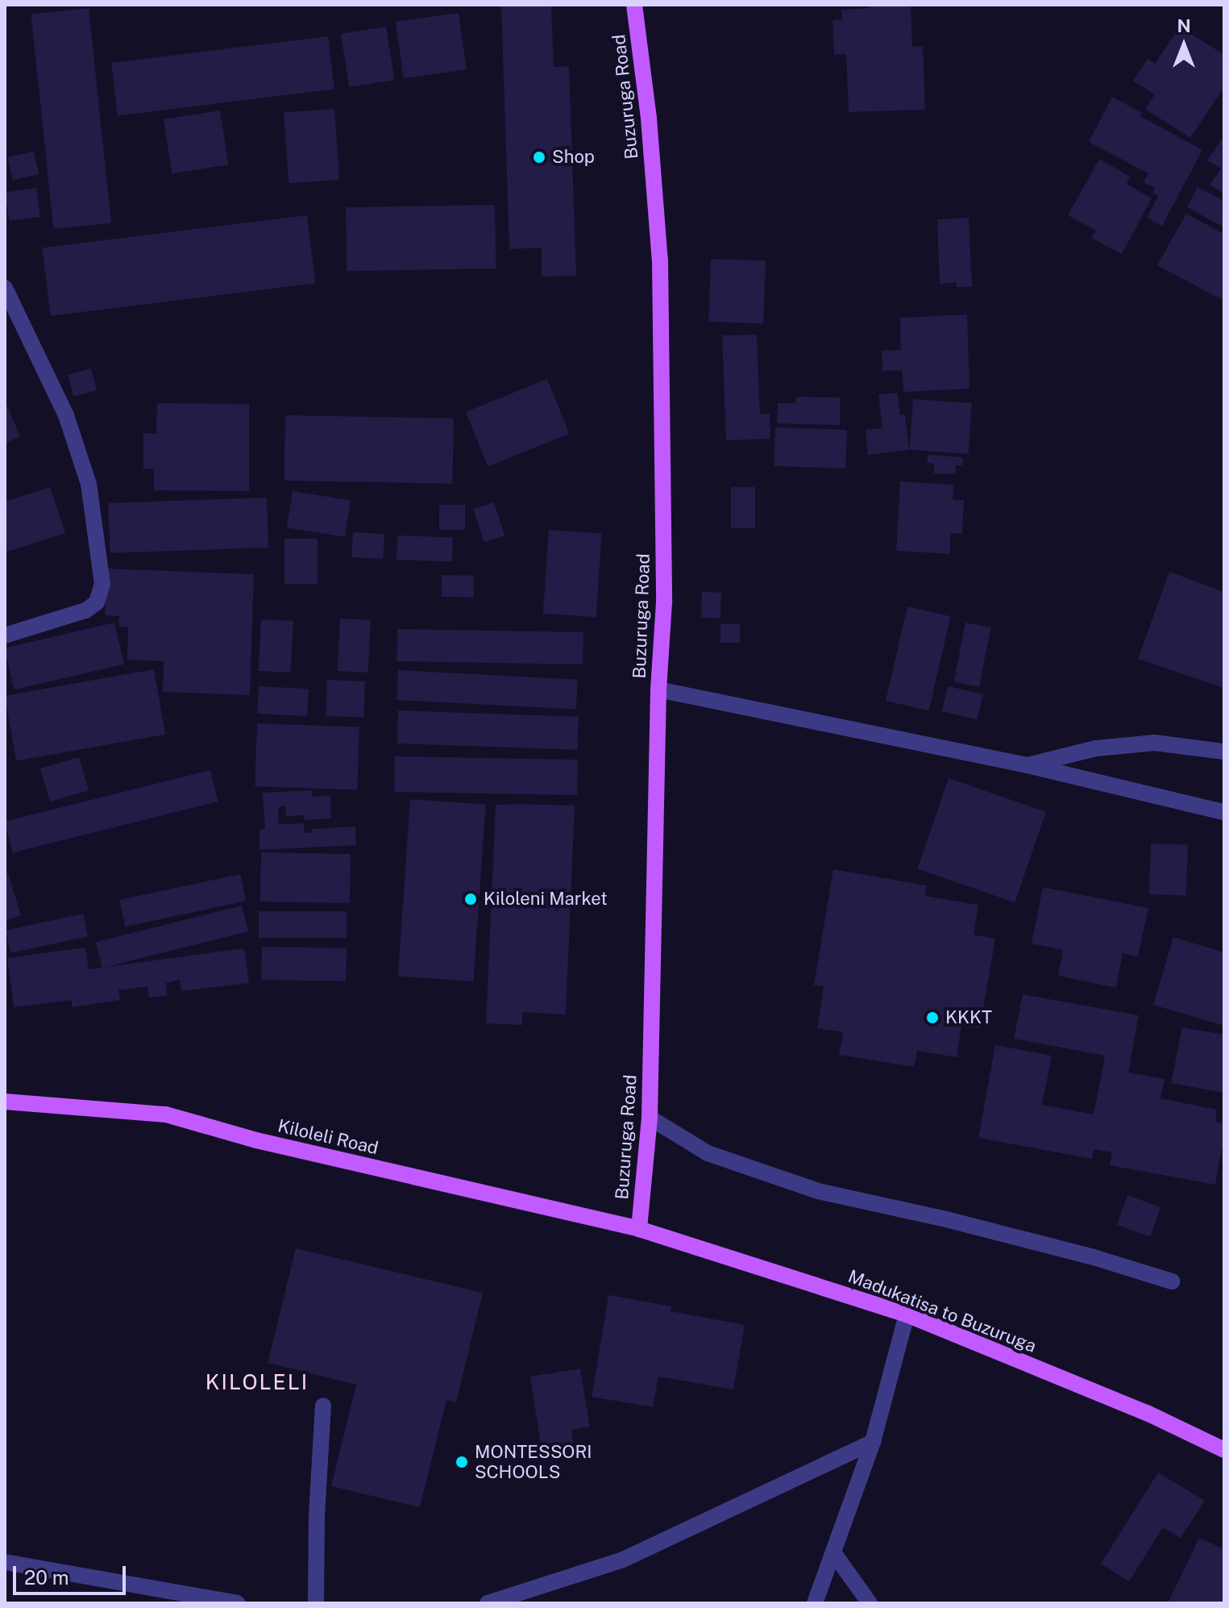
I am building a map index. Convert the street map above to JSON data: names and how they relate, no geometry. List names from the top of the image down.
{
  "streets": {
    "main road": ["Buzuruga Road", "Kiloleli Road", "Madukatisa to Buzuruga"]
  },
  "crossings": [
    ["Buzuruga Road", "Kiloleli Road"],
    ["Buzuruga Road", "Madukatisa to Buzuruga"],
    ["Kiloleli Road", "Madukatisa to Buzuruga"]
  ],
  "districts": ["KILOLELI"],
  "places": [
    "Shop",
    "Kiloleni Market",
    "KKKT",
    "MONTESSORI SCHOOLS"
  ],
  "scale_bar": "20 m",
  "north": "top"
}
